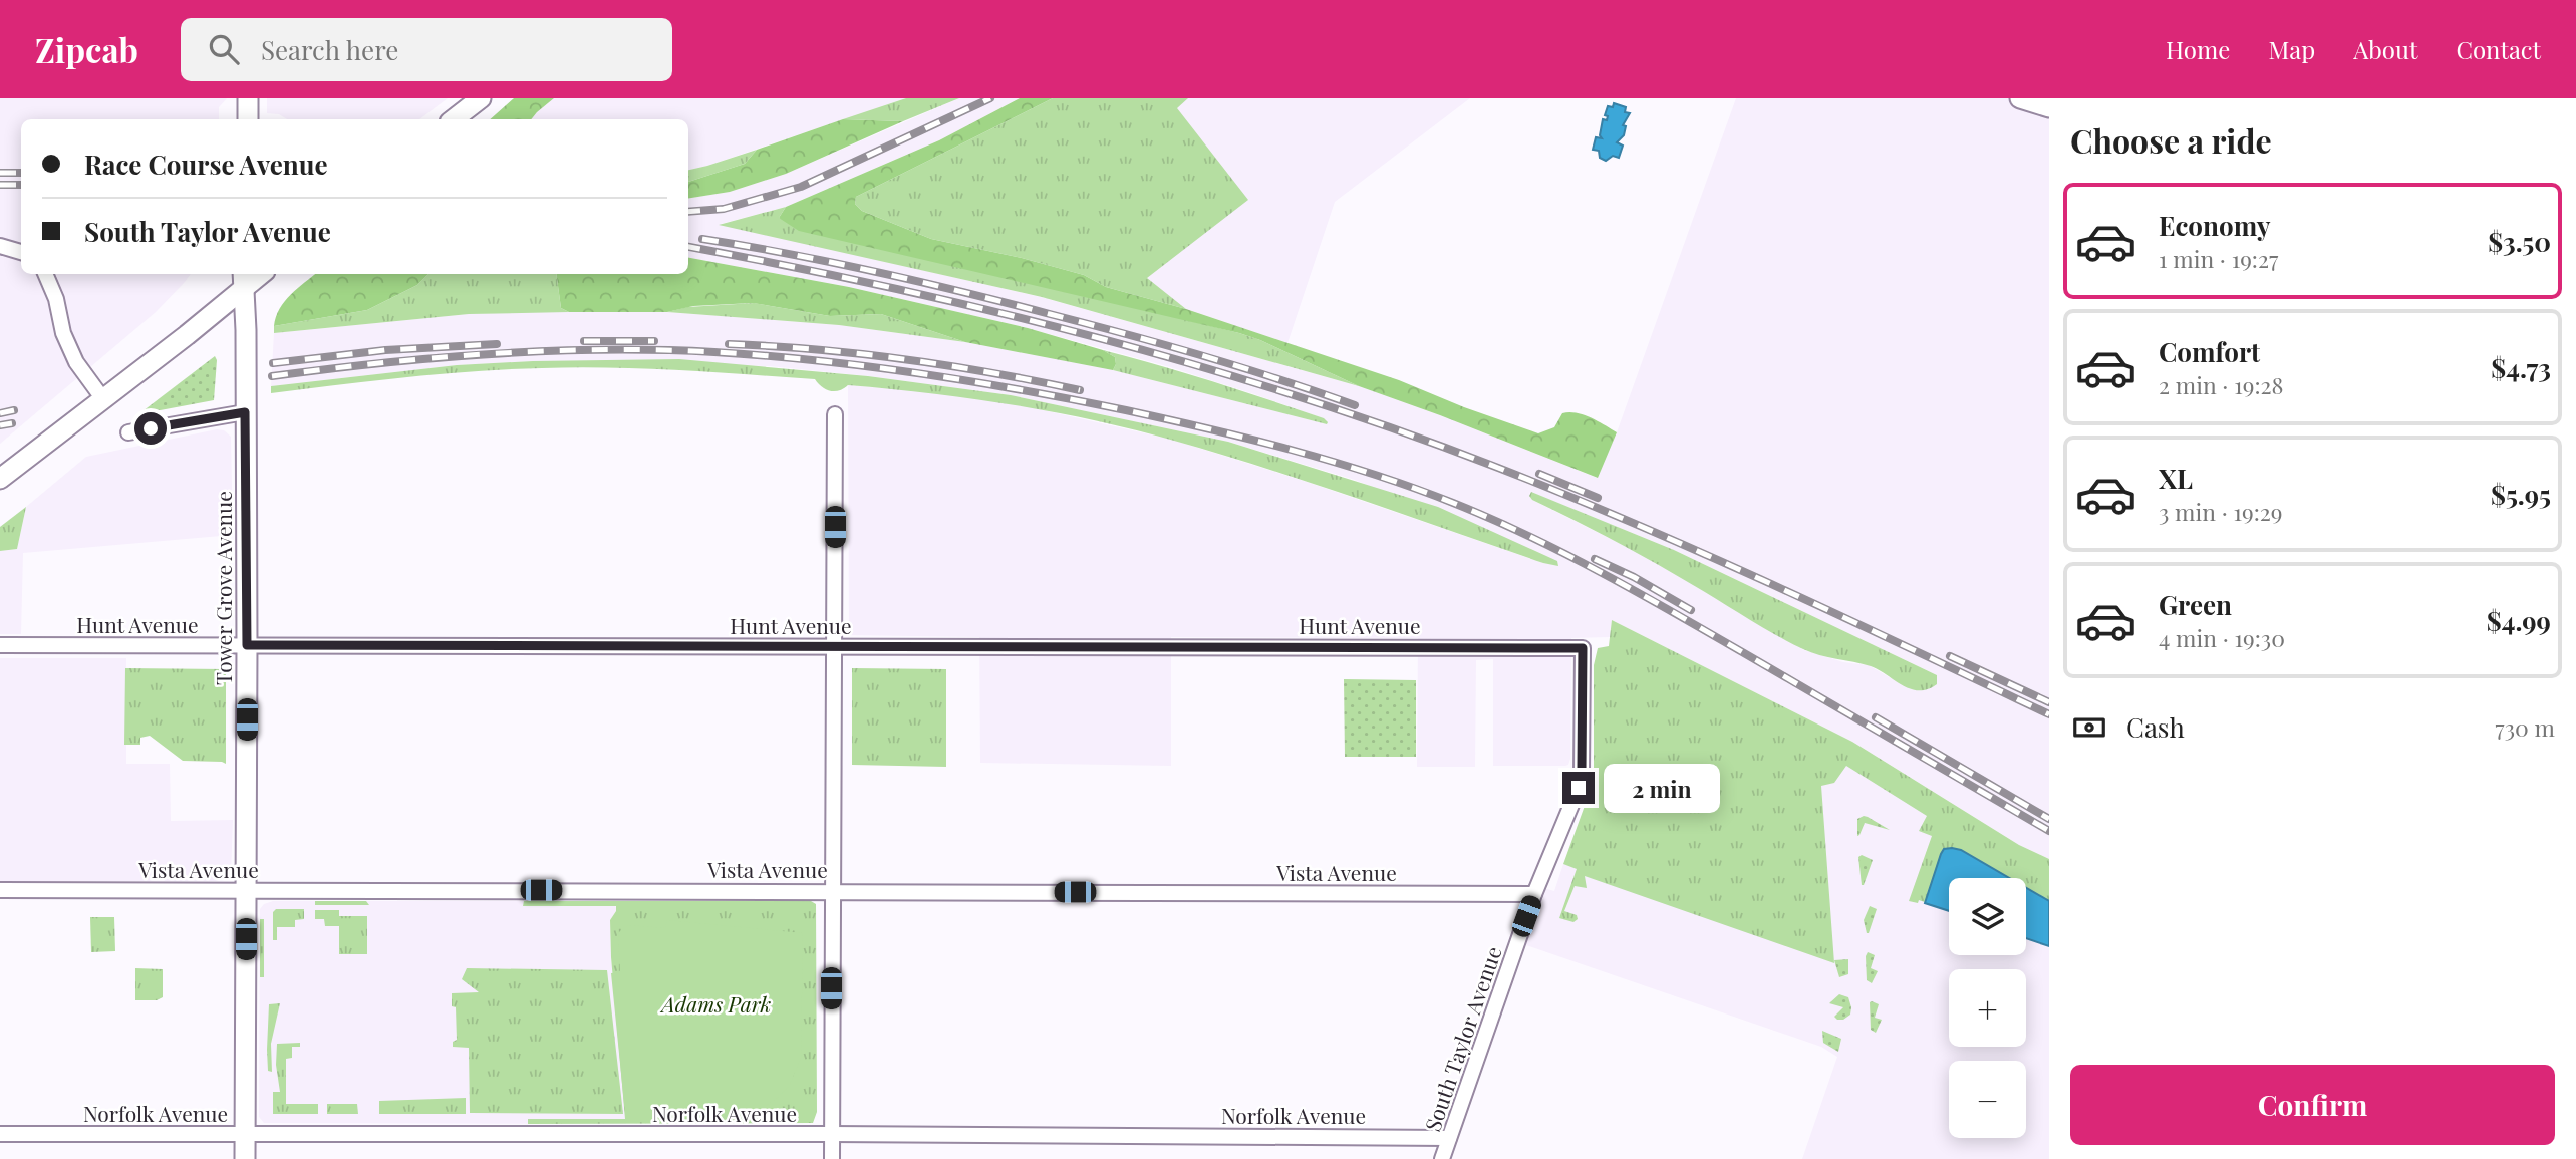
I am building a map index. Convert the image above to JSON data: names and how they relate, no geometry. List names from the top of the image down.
{
  "streets": {
    "street": [
      "Tower Grove Avenue",
      "Hunt Avenue",
      "Vista Avenue",
      "South Taylor Avenue",
      "Norfolk Avenue"
    ]
  },
  "crossings": [
    ["Tower Grove Avenue", "Hunt Avenue"],
    ["Tower Grove Avenue", "Vista Avenue"],
    ["Tower Grove Avenue", "Norfolk Avenue"],
    ["Hunt Avenue", "South Taylor Avenue"],
    ["Vista Avenue", "South Taylor Avenue"],
    ["South Taylor Avenue", "Norfolk Avenue"]
  ],
  "parks": ["Adams Park"],
  "page": {
    "header": "Zipcab",
    "search": "Search here",
    "nav": [
      "Home",
      "Map",
      "About",
      "Contact"
    ],
    "heading": "Choose a ride",
    "banner": ["Race Course Avenue", "South Taylor Avenue"],
    "list": [
      {
        "name": "Economy",
        "note": "1 min · 19:27",
        "value": "$3.50"
      },
      {
        "name": "Comfort",
        "note": "2 min · 19:28",
        "value": "$4.73"
      },
      {
        "name": "XL",
        "note": "3 min · 19:29",
        "value": "$5.95"
      },
      {
        "name": "Green",
        "note": "4 min · 19:30",
        "value": "$4.99"
      }
    ],
    "pay": ["Cash", "730 m"],
    "bubble": "2 min",
    "map_buttons": ["+", "−"],
    "buttons": "Confirm"
  }
}
